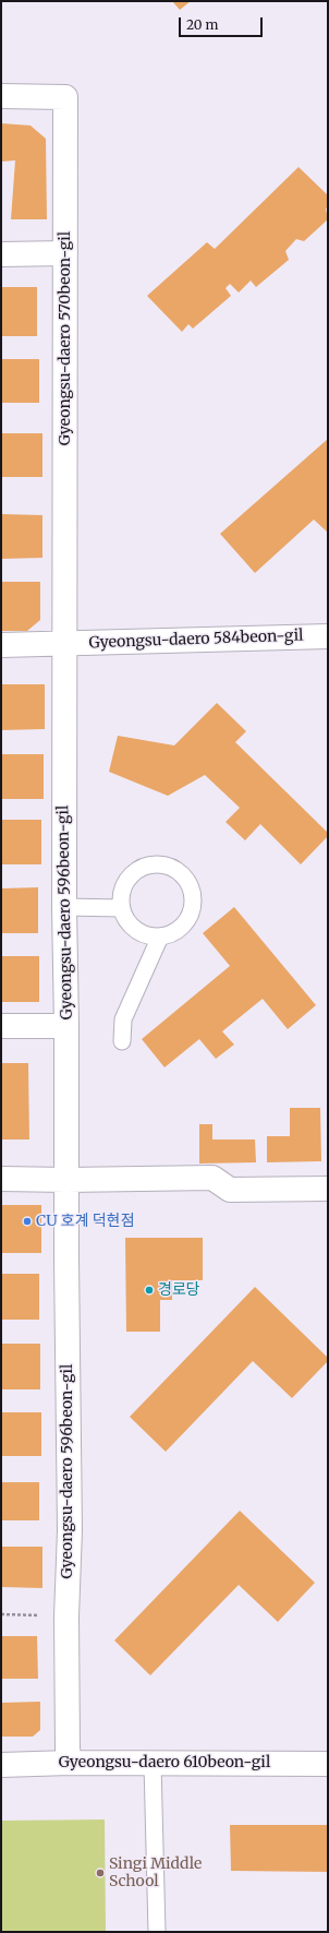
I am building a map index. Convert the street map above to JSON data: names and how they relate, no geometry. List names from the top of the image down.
{
  "streets": {
    "street": [
      "Gyeongsu-daero 570beon-gil",
      "Gyeongsu-daero 584beon-gil",
      "Gyeongsu-daero 596beon-gil",
      "Gyeongsu-daero 610beon-gil"
    ]
  },
  "crossings": [
    ["Gyeongsu-daero 570beon-gil", "Gyeongsu-daero 584beon-gil"],
    ["Gyeongsu-daero 570beon-gil", "Gyeongsu-daero 596beon-gil"],
    ["Gyeongsu-daero 584beon-gil", "Gyeongsu-daero 596beon-gil"],
    ["Gyeongsu-daero 596beon-gil", "Gyeongsu-daero 610beon-gil"]
  ],
  "places": ["CU 호계 덕현점", "경로당", "Singi Middle School"],
  "scale_bar": "20 m"
}
